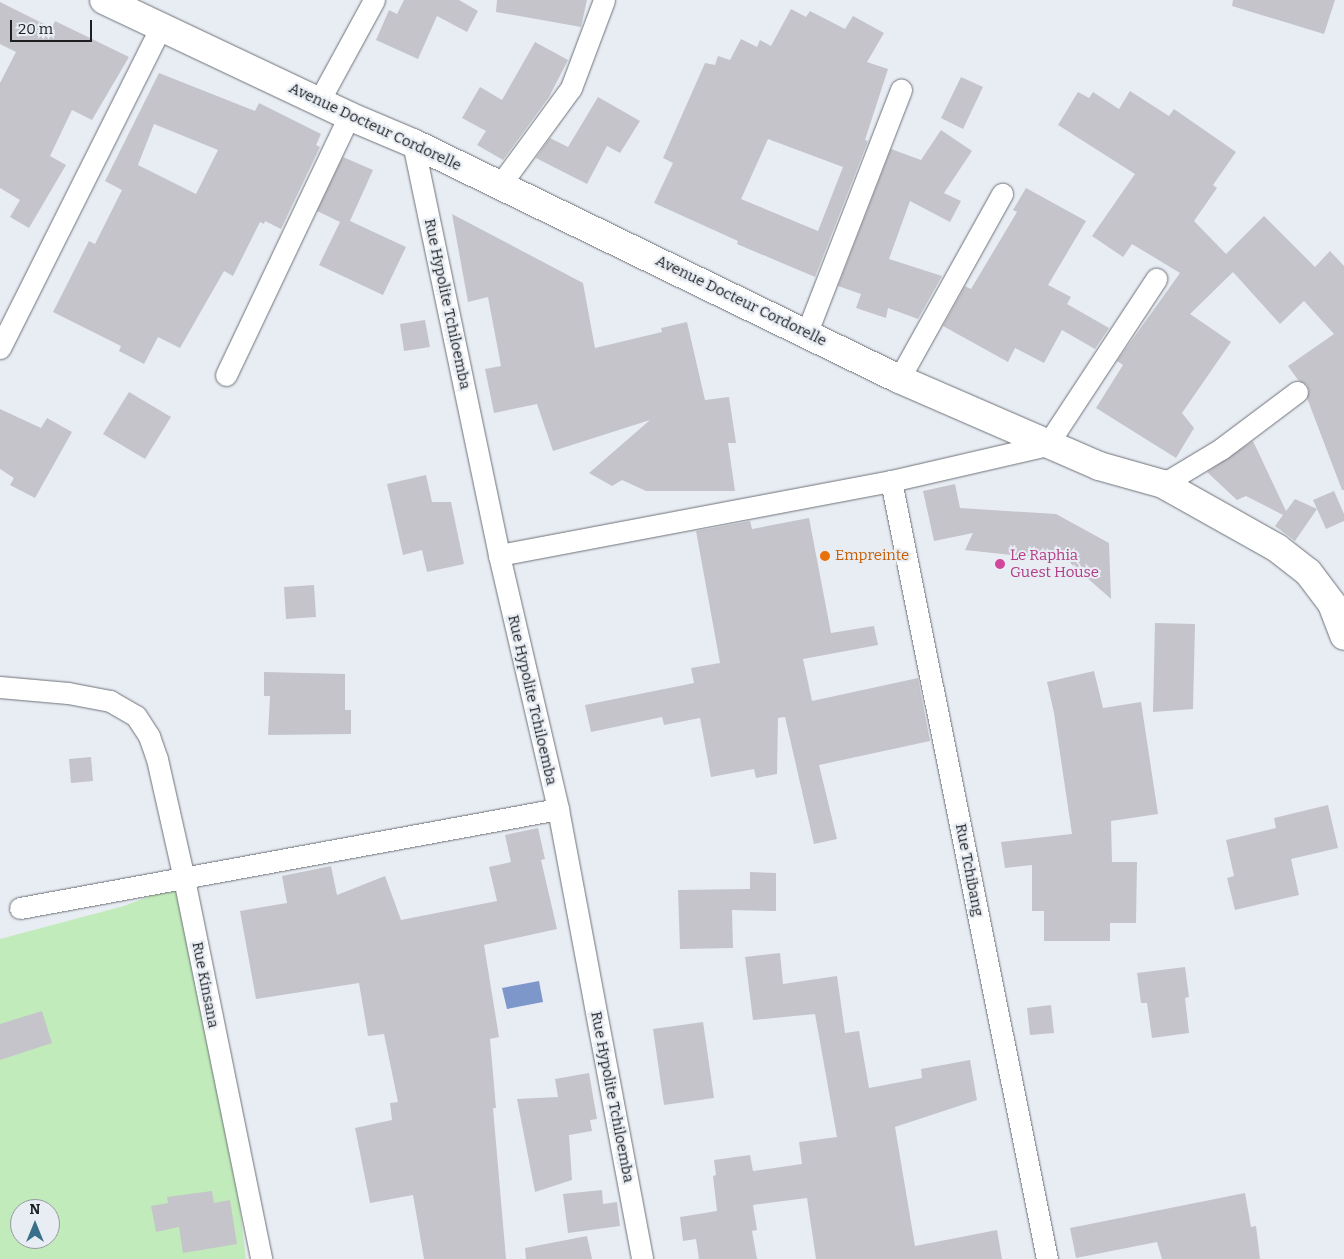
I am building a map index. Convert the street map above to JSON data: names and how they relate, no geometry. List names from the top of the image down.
{
  "streets": {
    "street": [
      "Avenue Docteur Cordorelle",
      "Rue Hypolite Tchiloemba",
      "Rue Tchibang",
      "Rue Kinsana"
    ]
  },
  "crossings": [
    ["Avenue Docteur Cordorelle", "Rue Hypolite Tchiloemba"]
  ],
  "places": ["Empreinte", "Le Raphia Guest House"],
  "scale_bar": "20 m",
  "north": "top"
}
